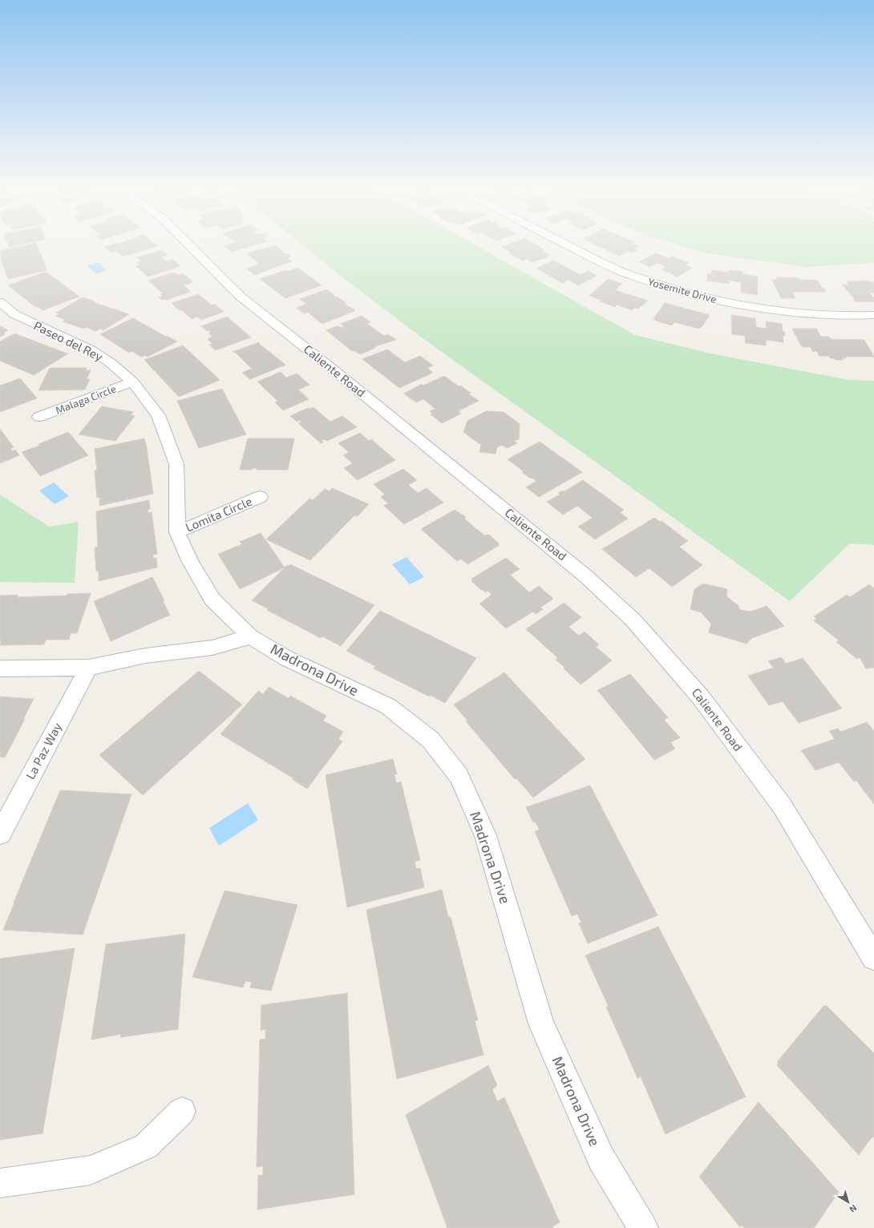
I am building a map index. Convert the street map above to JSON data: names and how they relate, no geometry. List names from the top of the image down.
{
  "streets": {
    "street": [
      "Yosemite Drive",
      "Paseo del Rey",
      "Caliente Road",
      "Malaga Circle",
      "Lomita Circle",
      "Madrona Drive",
      "La Paz Way"
    ]
  },
  "crossings": [
    ["Paseo del Rey", "Malaga Circle"],
    ["Paseo del Rey", "Lomita Circle"],
    ["Paseo del Rey", "Madrona Drive"]
  ],
  "north": "bottom right"
}
